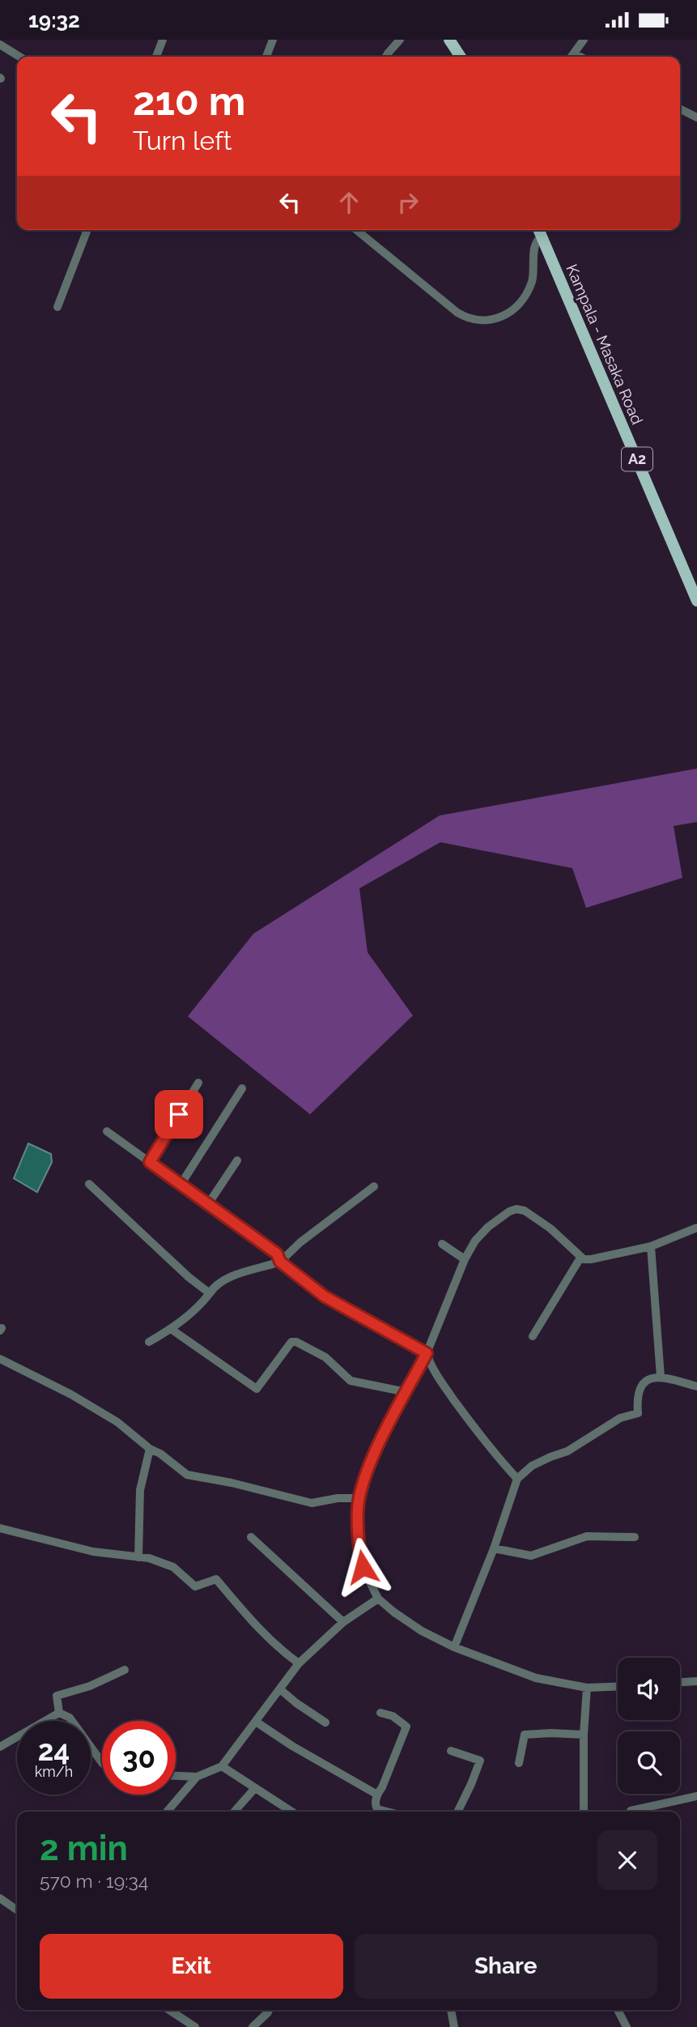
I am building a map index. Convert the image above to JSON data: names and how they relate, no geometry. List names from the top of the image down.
{
  "streets": {
    "main road": ["Kampala - Masaka Road", "A2"]
  },
  "page": {
    "status": "19:32",
    "turn": ["210 m", "Turn left"],
    "speed": "24 km/h",
    "limit": "30",
    "heading": ["2 min", "570 m · 19:34"],
    "buttons": ["Exit", "Share"]
  }
}
